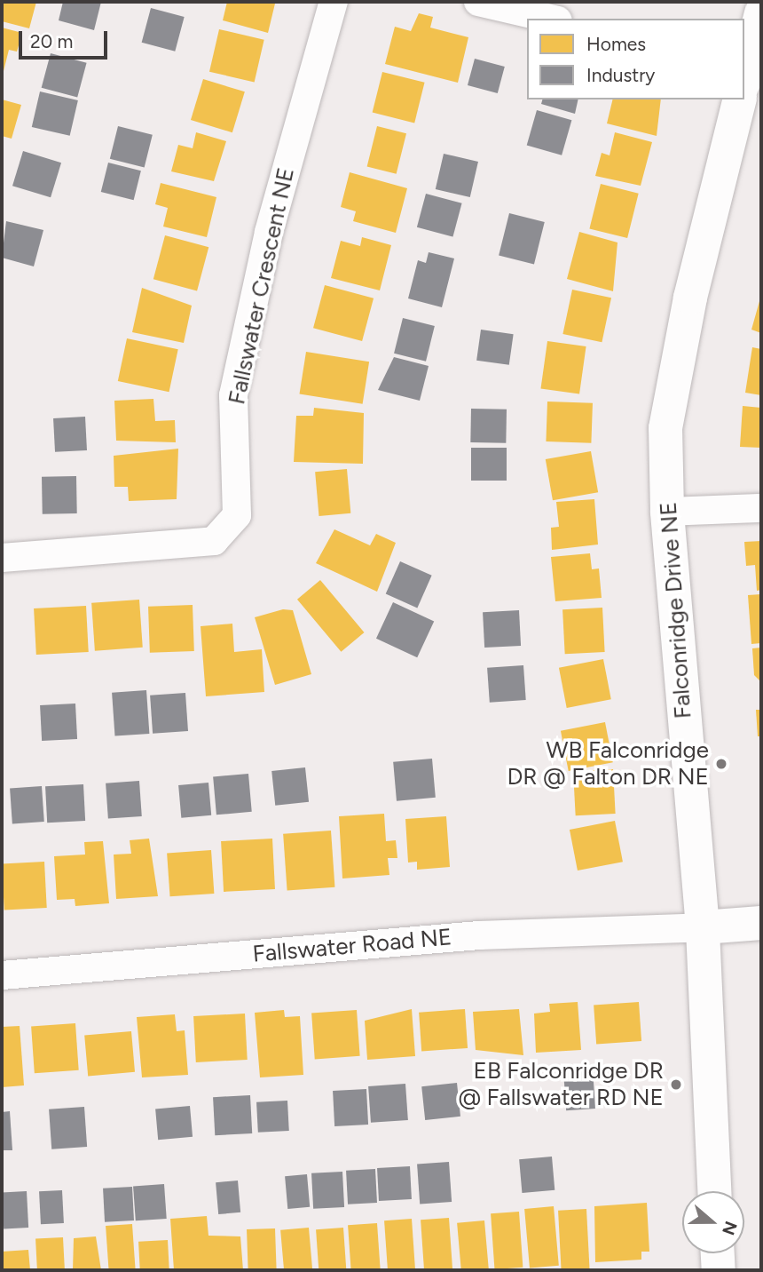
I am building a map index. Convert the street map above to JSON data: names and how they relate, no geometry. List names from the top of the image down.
{
  "streets": {
    "street": ["Fallswater Crescent NE", "Falconridge Drive NE", "Fallswater Road NE"]
  },
  "crossings": [
    ["Falconridge Drive NE", "Fallswater Road NE"]
  ],
  "places": ["WB Falconridge DR @ Falton DR NE", "EB Falconridge DR @ Fallswater RD NE"],
  "legend": ["Homes", "Industry"],
  "scale_bar": "20 m",
  "north": "right"
}
